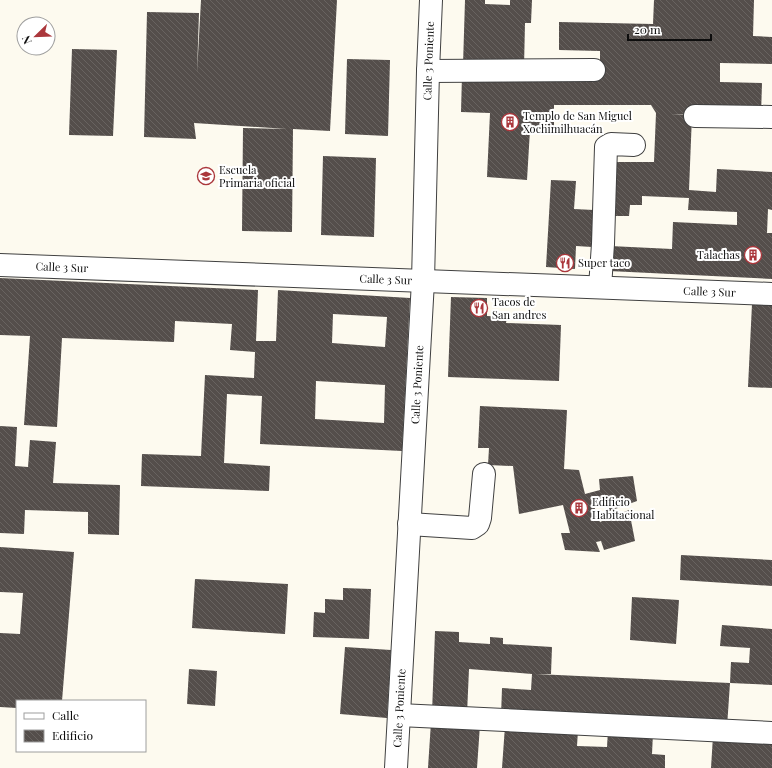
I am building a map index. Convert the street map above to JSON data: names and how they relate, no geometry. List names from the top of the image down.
{
  "streets": {
    "street": ["Calle 3 Poniente", "Calle 3 Sur"]
  },
  "crossings": [
    ["Calle 3 Poniente", "Calle 3 Sur"]
  ],
  "places": {
    "building": ["Templo de San Miguel Xochimilhuacán", "Talachas", "Edificio Habitacional"],
    "school or university": ["Escuela Primaria oficial"],
    "restaurant": ["Super taco", "Tacos de San andres"]
  },
  "legend": ["Calle", "Edificio"],
  "scale_bar": "20 m",
  "north": "bottom left"
}
